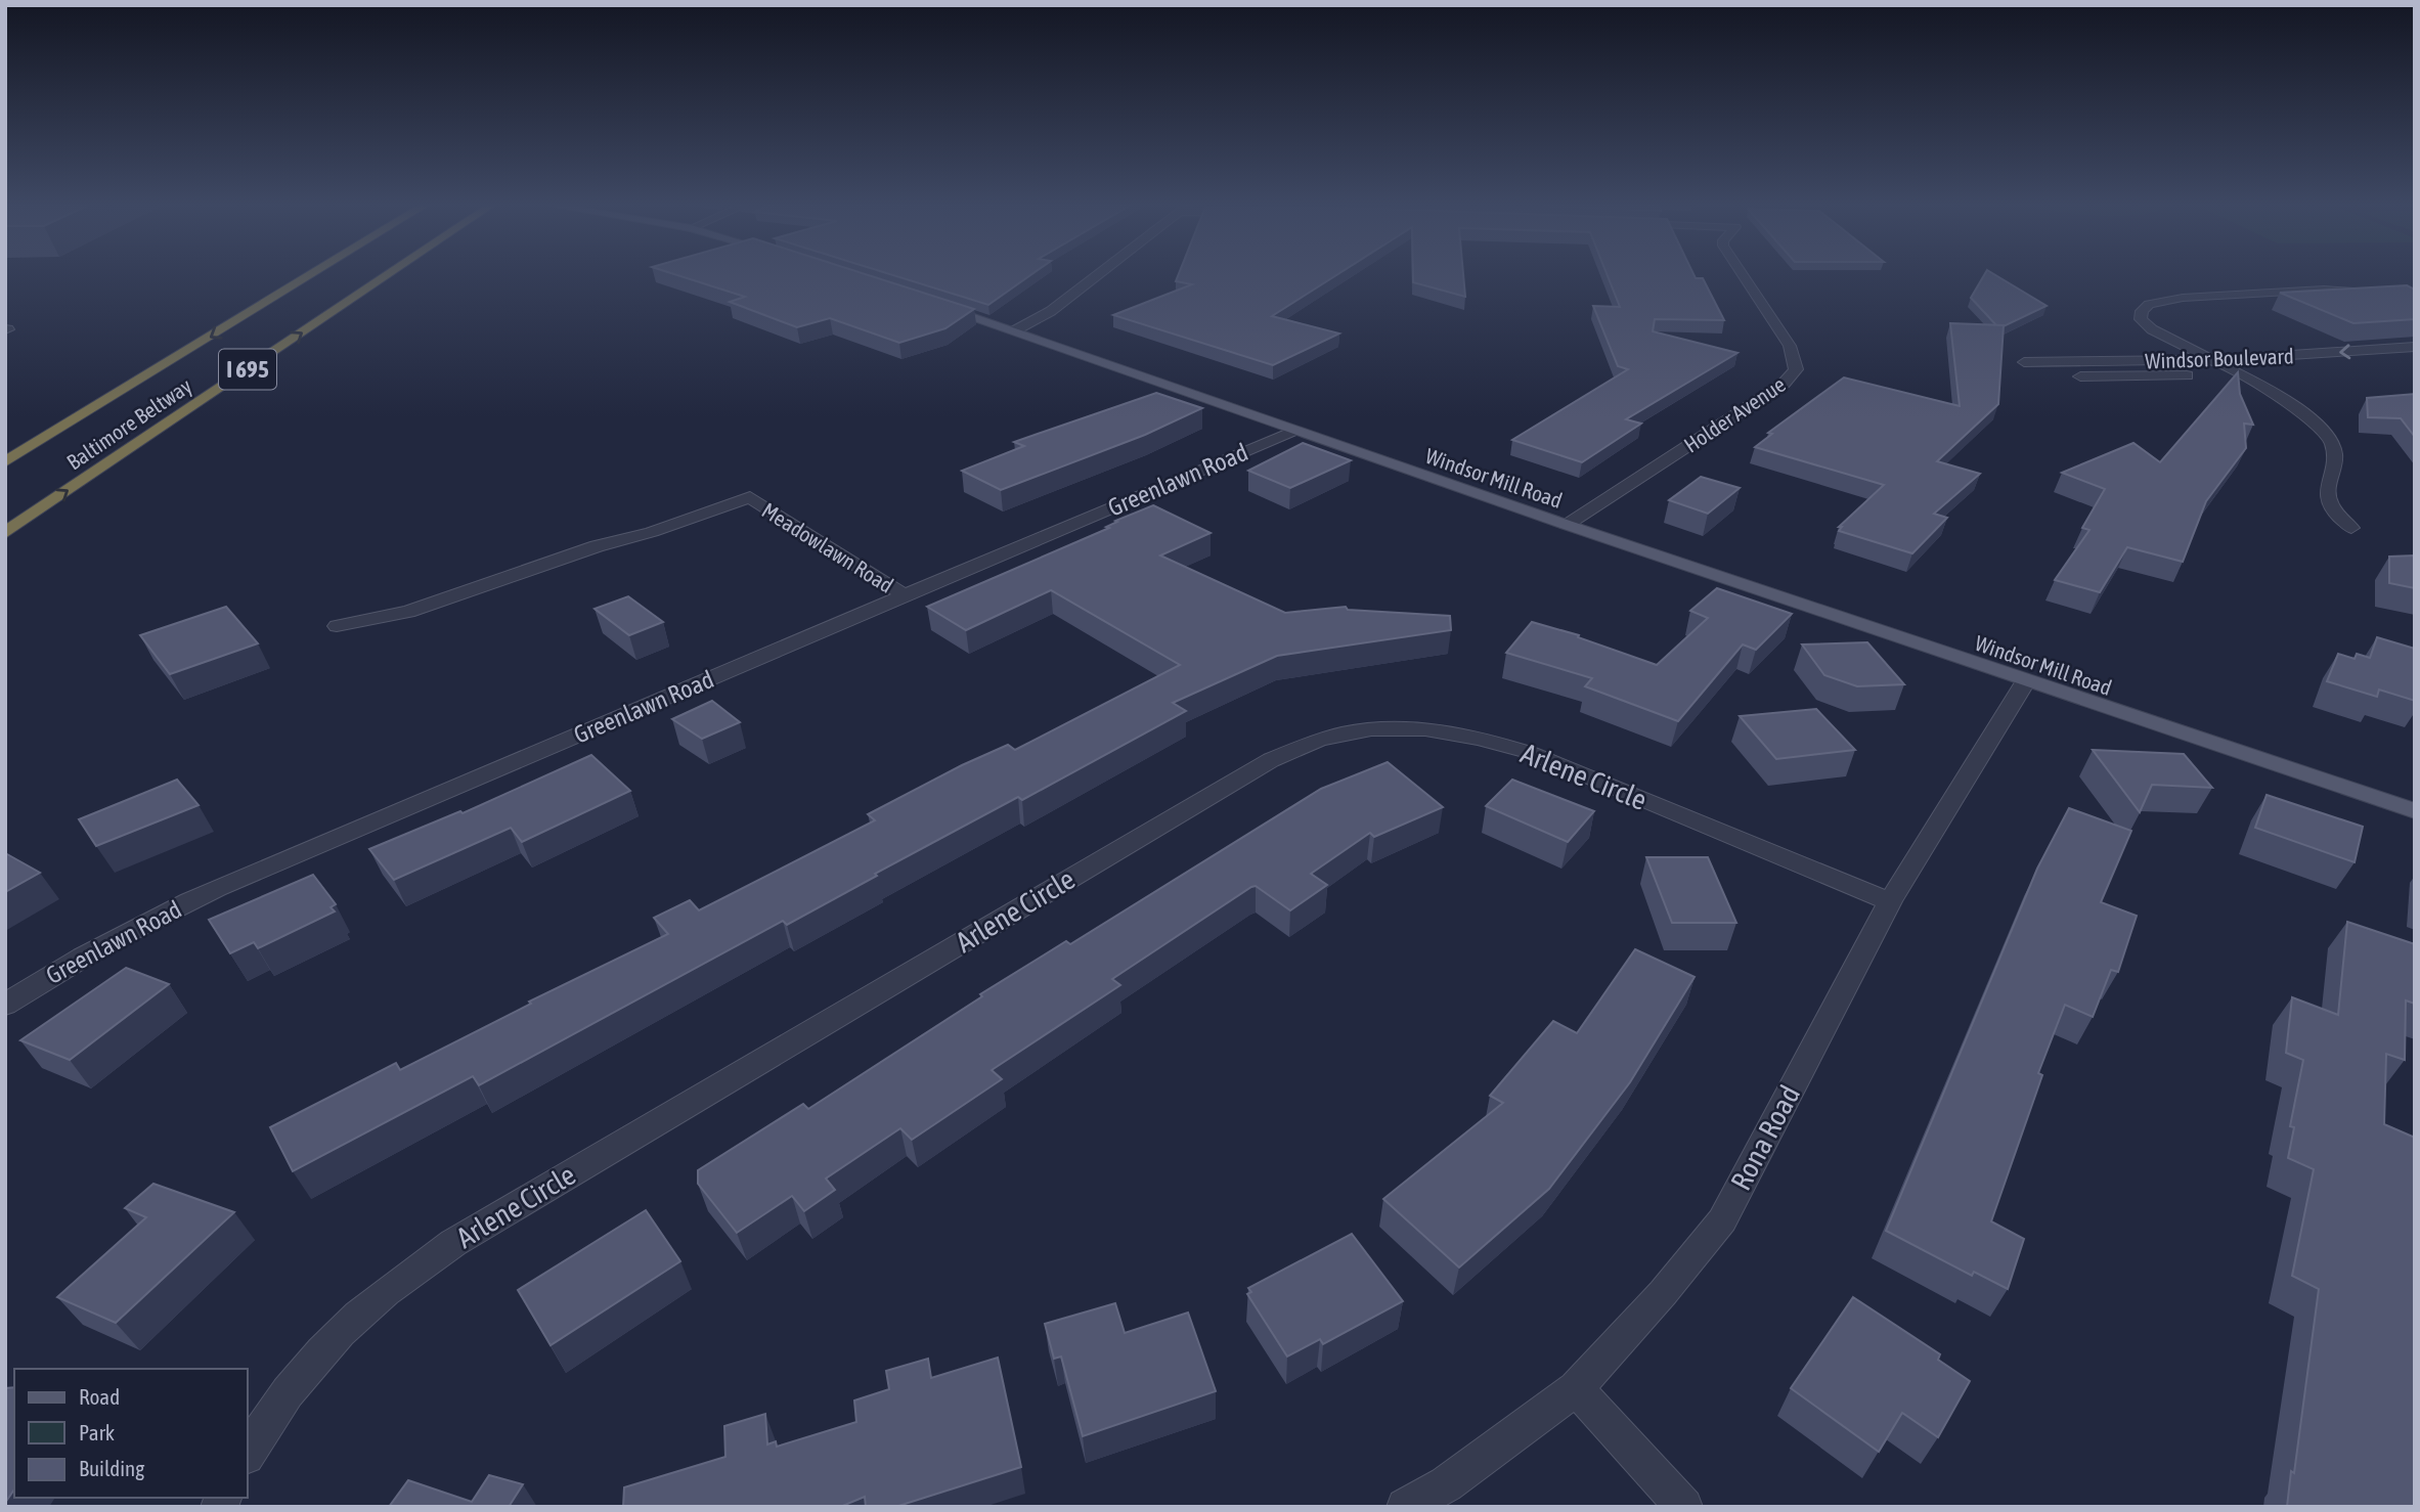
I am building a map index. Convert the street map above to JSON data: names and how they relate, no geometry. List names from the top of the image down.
{
  "streets": {
    "highway": ["I 695", "Baltimore Beltway"],
    "main road": ["Windsor Mill Road"],
    "street": [
      "Windsor Boulevard",
      "Holder Avenue",
      "Greenlawn Road",
      "Meadowlawn Road",
      "Arlene Circle",
      "Rona Road"
    ]
  },
  "crossings": [
    ["Holder Avenue", "Windsor Mill Road"],
    ["Windsor Mill Road", "Greenlawn Road"],
    ["Windsor Mill Road", "Rona Road"],
    ["Greenlawn Road", "Meadowlawn Road"],
    ["Arlene Circle", "Rona Road"]
  ],
  "one_way": ["Windsor Boulevard"],
  "legend": ["Road", "Park", "Building"]
}
